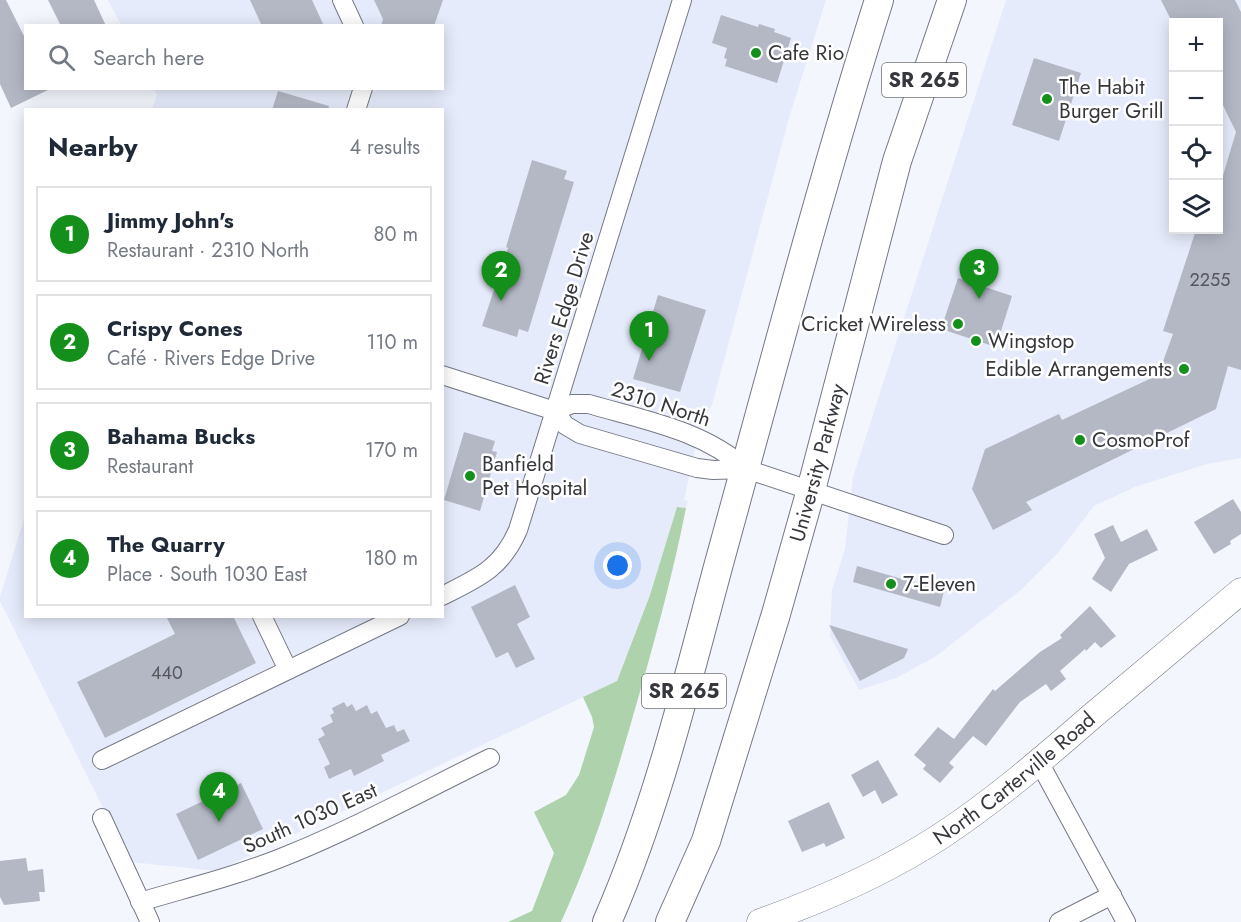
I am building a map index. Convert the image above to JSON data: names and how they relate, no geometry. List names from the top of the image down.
{
  "streets": {
    "main road": ["SR 265", "University Parkway"],
    "street": [
      "Rivers Edge Drive",
      "2310 North",
      "North Carterville Road",
      "South 1030 East"
    ]
  },
  "crossings": [
    ["SR 265", "2310 North"],
    ["Rivers Edge Drive", "2310 North"],
    ["2310 North", "University Parkway"]
  ],
  "places": [
    "Cafe Rio",
    "The Habit Burger Grill",
    "Cricket Wireless",
    "Wingstop",
    "Edible Arrangements",
    "CosmoProf",
    "Banfield Pet Hospital",
    "7-Eleven"
  ],
  "house_numbers": ["2255", "440"],
  "page": {
    "map_buttons": ["+", "−"],
    "search": "Search here",
    "heading": ["Nearby", "4 results"],
    "list": [
      {
        "mark": "1",
        "name": "Jimmy John's",
        "note": "Restaurant · 2310 North",
        "value": "80 m"
      },
      {
        "mark": "2",
        "name": "Crispy Cones",
        "note": "Café · Rivers Edge Drive",
        "value": "110 m"
      },
      {
        "mark": "3",
        "name": "Bahama Bucks",
        "note": "Restaurant",
        "value": "170 m"
      },
      {
        "mark": "4",
        "name": "The Quarry",
        "note": "Place · South 1030 East",
        "value": "180 m"
      }
    ],
    "pins": [
      "3",
      "2",
      "1",
      "4"
    ]
  }
}
